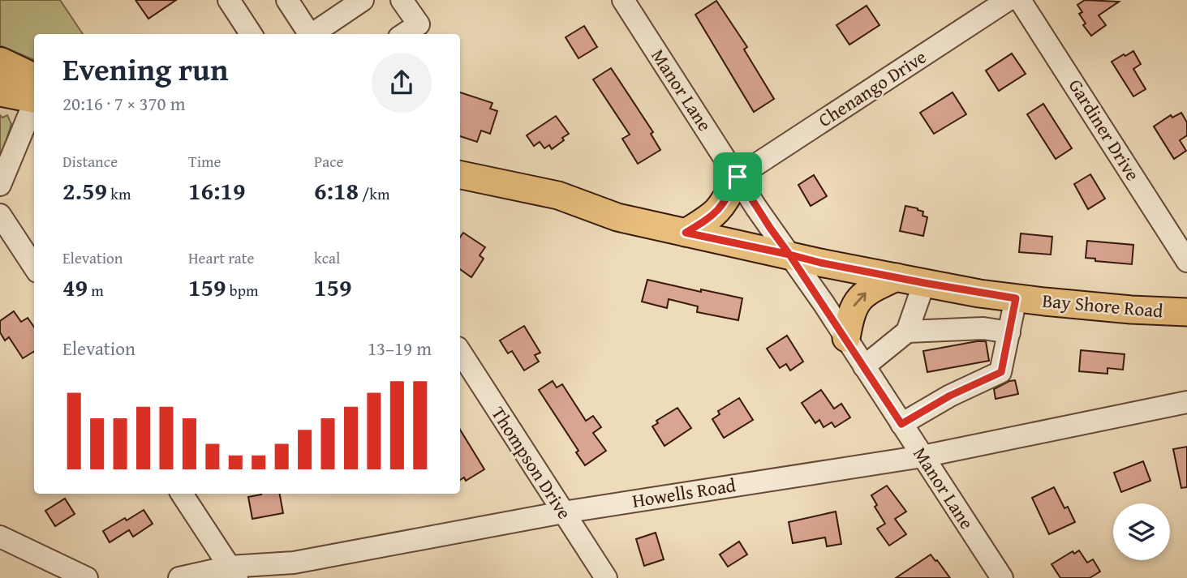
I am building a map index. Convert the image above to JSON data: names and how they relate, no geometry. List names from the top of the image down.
{
  "streets": {
    "main road": ["Bay Shore Road"],
    "street": [
      "Chenango Drive",
      "Manor Lane",
      "Gardiner Drive",
      "Thompson Drive",
      "Howells Road"
    ]
  },
  "crossings": [
    ["Chenango Drive", "Manor Lane"],
    ["Manor Lane", "Bay Shore Road"],
    ["Manor Lane", "Howells Road"],
    ["Thompson Drive", "Howells Road"]
  ],
  "page": {
    "heading": ["Evening run", "20:16 · 7 × 370 m"],
    "stats": [
      ["Distance", "2.59 km"],
      ["Time", "16:19"],
      ["Pace", "6:18 /km"],
      ["Elevation", "49 m"],
      ["Heart rate", "159 bpm"],
      ["kcal", "159"]
    ],
    "chart": ["Elevation", "13–19 m"]
  }
}
